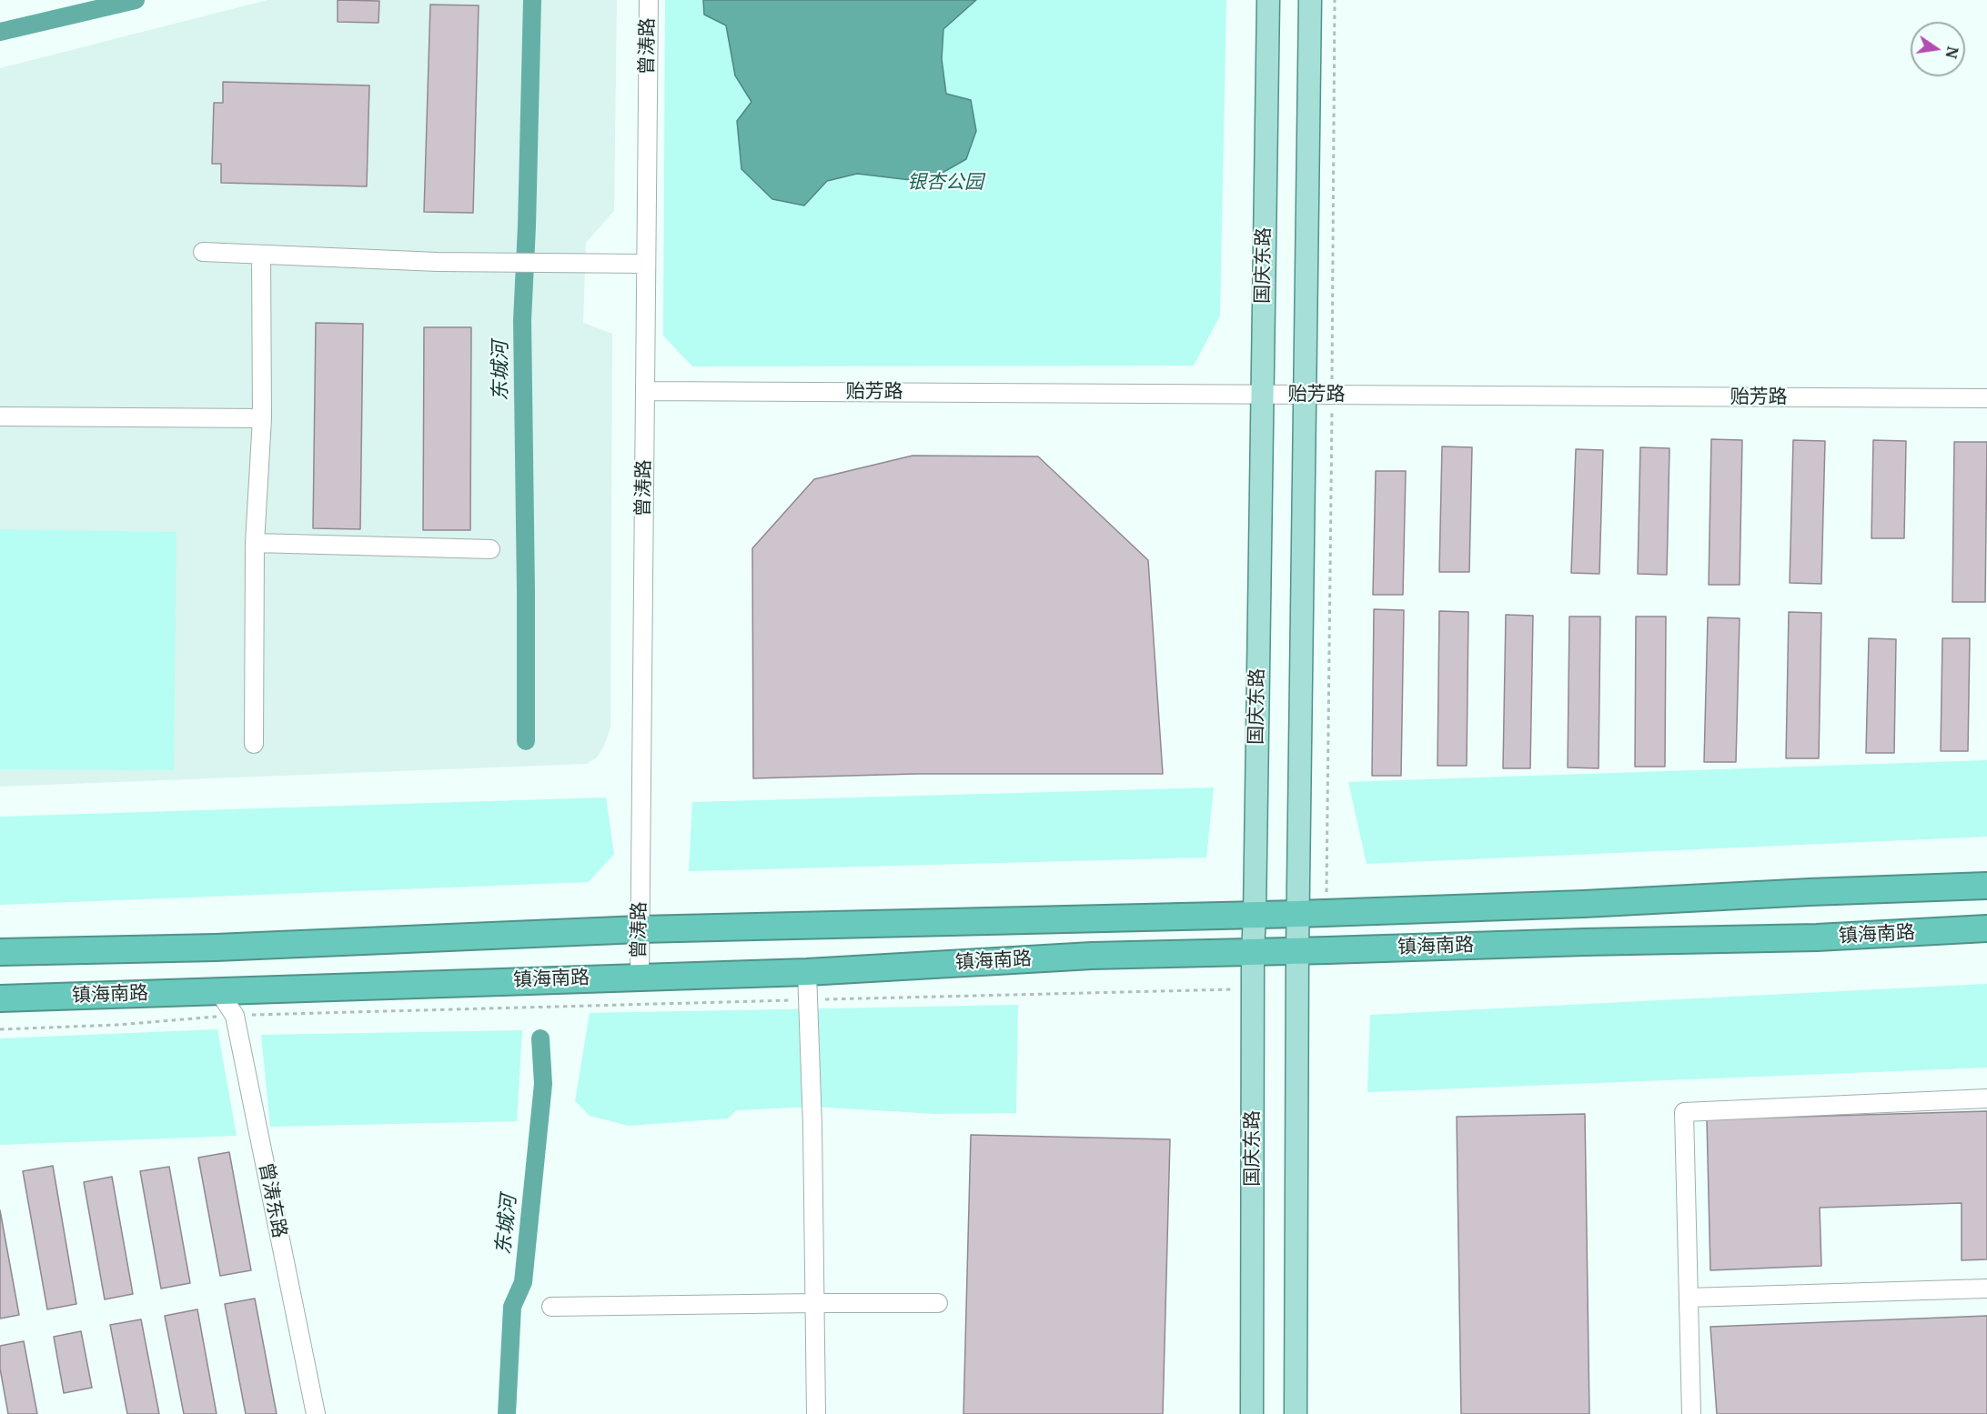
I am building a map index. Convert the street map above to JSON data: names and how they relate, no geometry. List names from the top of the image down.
{
  "streets": {
    "highway": ["镇海南路"],
    "main road": ["国庆东路"],
    "street": ["曾涛路", "贻芳路", "曾涛东路"]
  },
  "crossings": [
    ["曾涛路", "贻芳路"],
    ["曾涛路", "镇海南路"],
    ["国庆东路", "贻芳路"],
    ["国庆东路", "镇海南路"],
    ["镇海南路", "曾涛东路"]
  ],
  "water": ["东城河"],
  "parks": ["银杏公园"],
  "north": "right"
}
